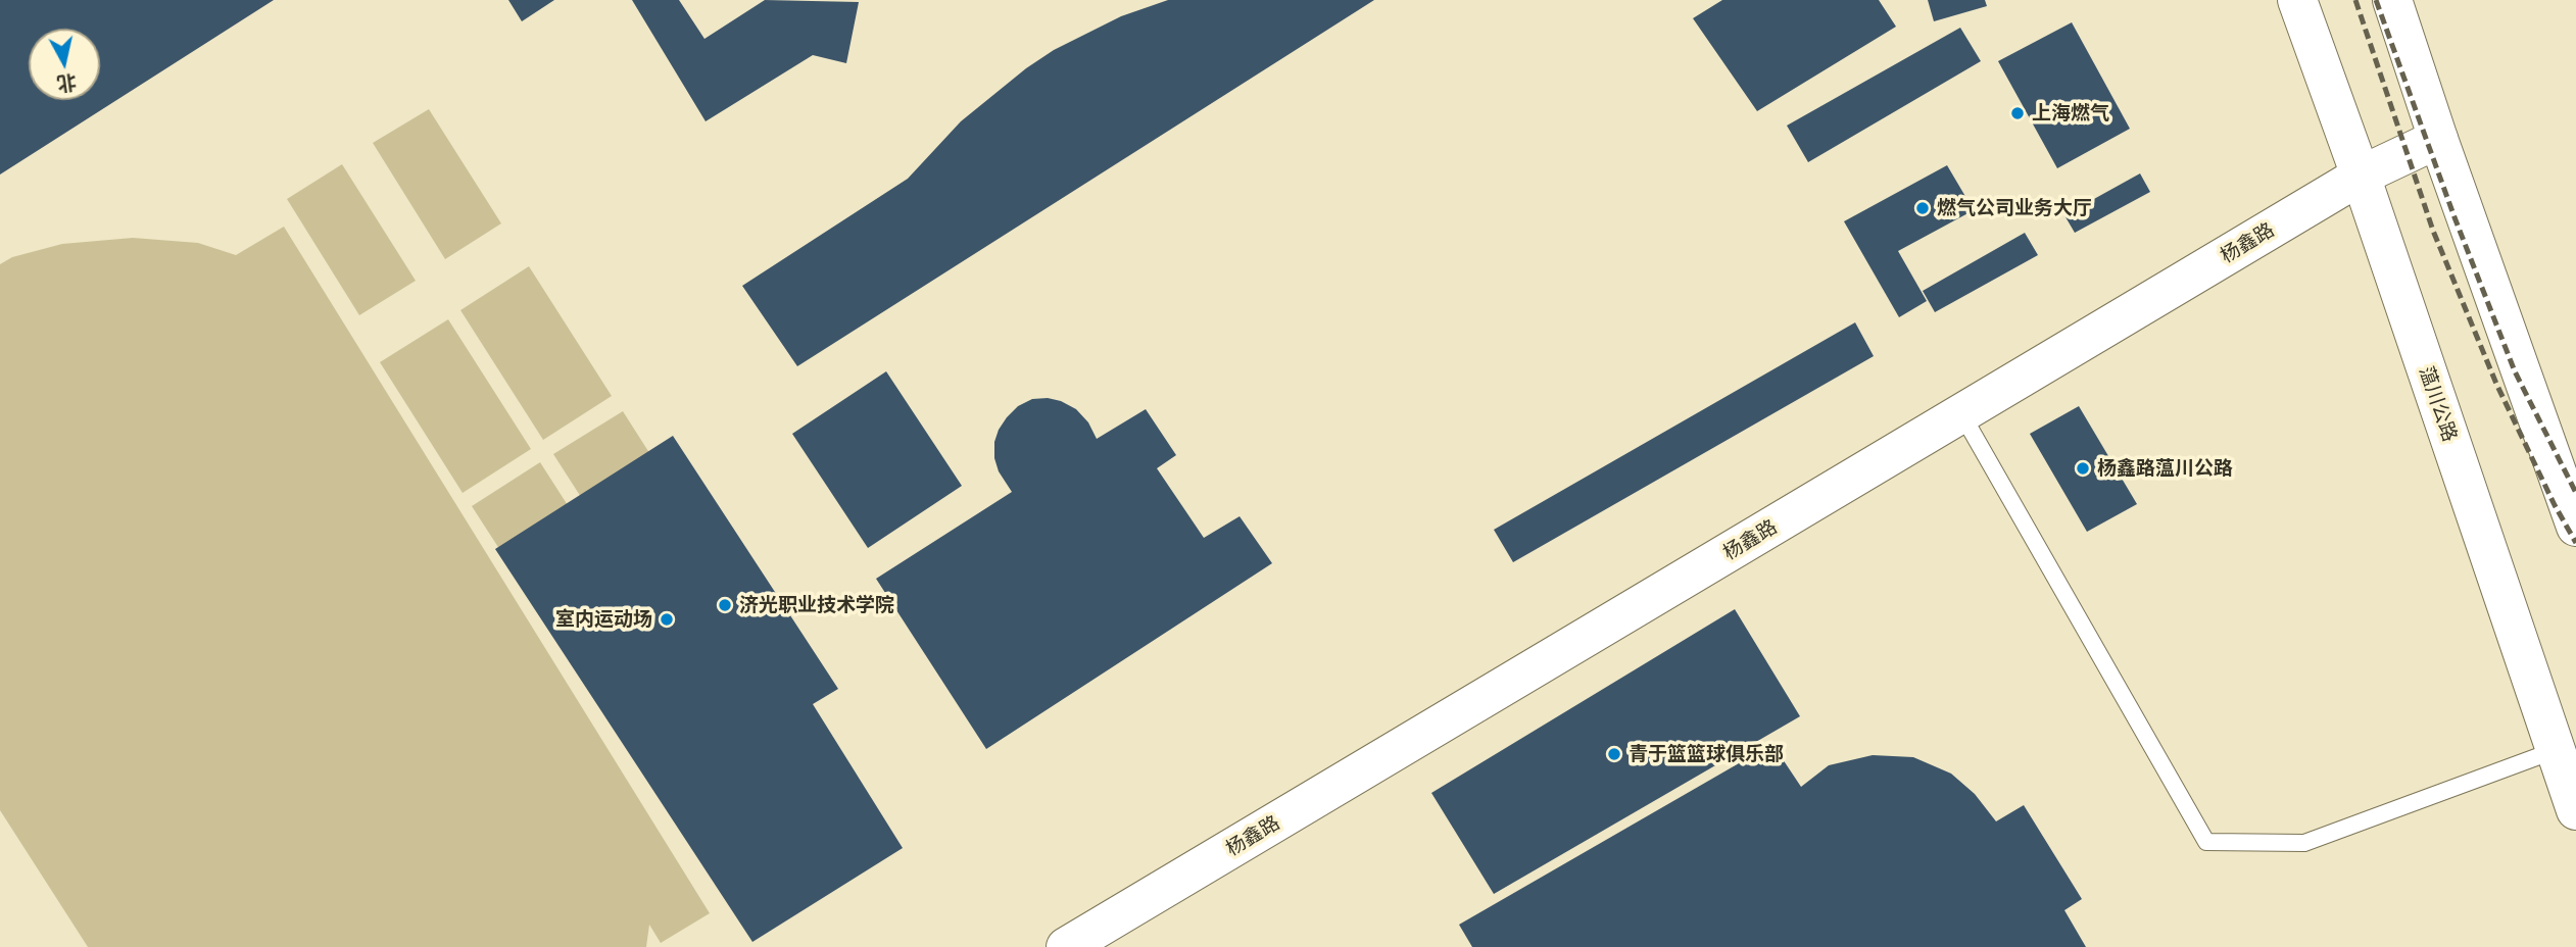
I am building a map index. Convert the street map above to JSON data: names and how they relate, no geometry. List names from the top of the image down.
{
  "streets": {
    "street": ["杨鑫路", "蕰川公路"]
  },
  "crossings": [
    ["杨鑫路", "蕰川公路"]
  ],
  "places": [
    "上海燃气",
    "燃气公司业务大厅",
    "杨鑫路蕰川公路",
    "济光职业技术学院",
    "室内运动场",
    "青于篮篮球俱乐部"
  ],
  "north": "bottom"
}
